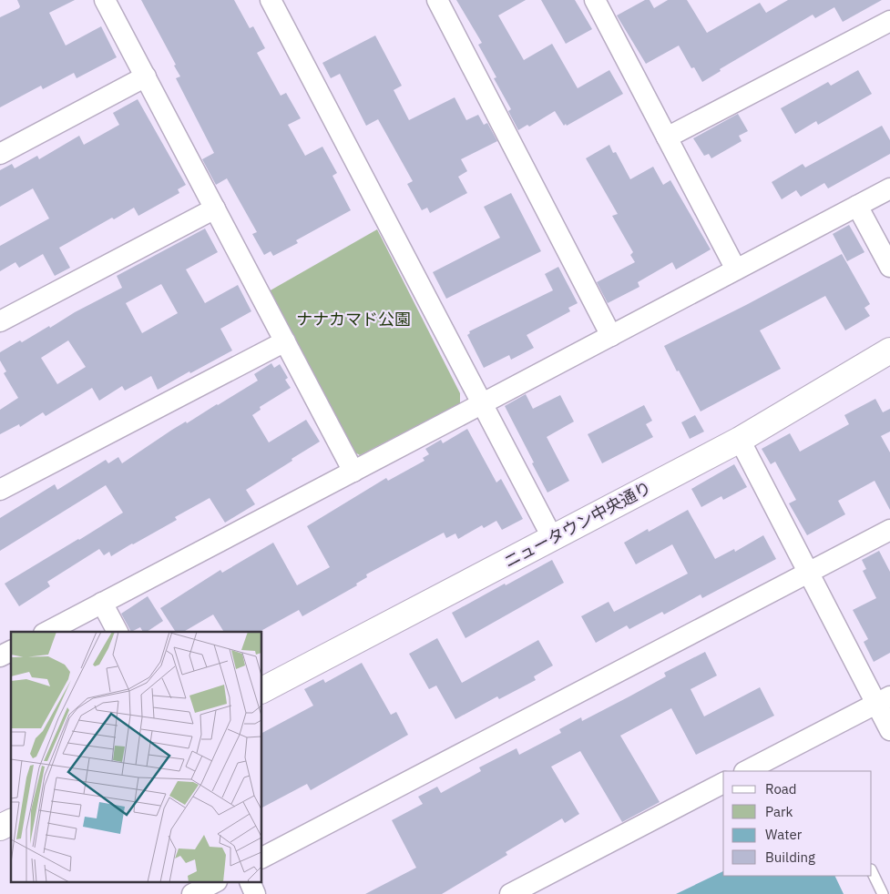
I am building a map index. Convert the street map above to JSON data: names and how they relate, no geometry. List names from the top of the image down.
{
  "streets": {
    "street": ["ニュータウン中央通り"]
  },
  "parks": ["ナナカマド公園"],
  "legend": [
    "Road",
    "Park",
    "Water",
    "Building"
  ]
}
